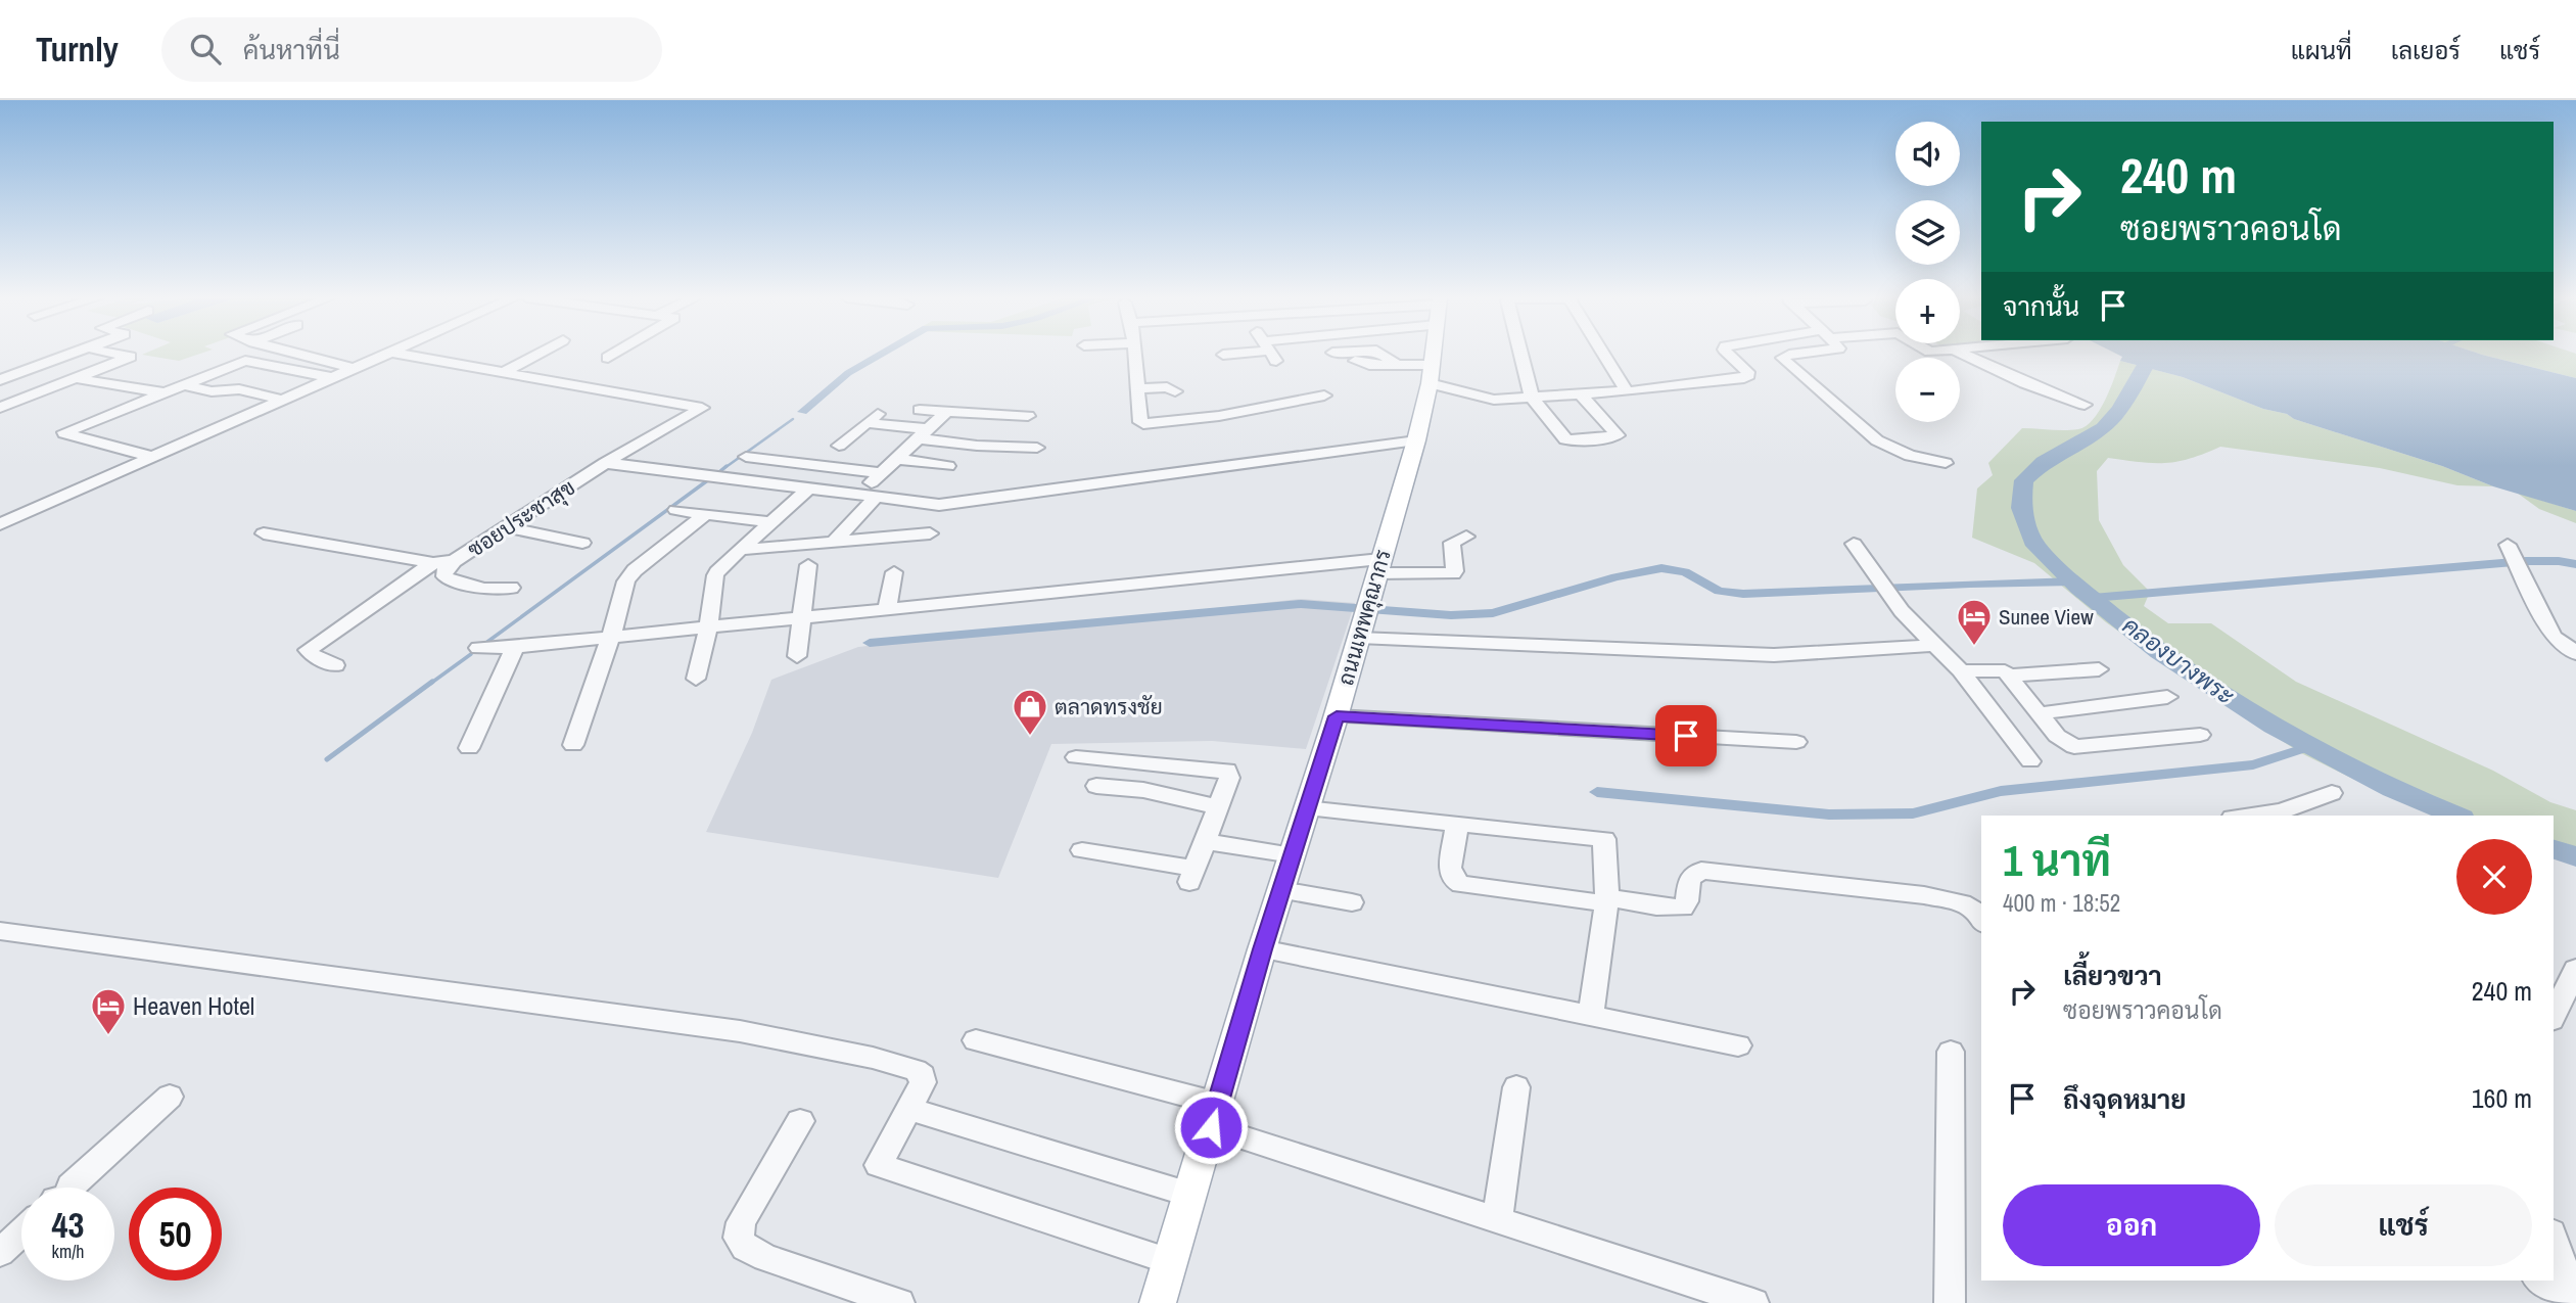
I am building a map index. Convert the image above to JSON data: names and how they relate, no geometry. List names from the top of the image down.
{
  "streets": {
    "main road": ["ถนนเทพคุณากร"],
    "street": ["ซอยประชาสุข"]
  },
  "water": ["คลองบางพระ"],
  "places": {
    "hotel": ["Sunee View", "Heaven Hotel"],
    "shop": ["ตลาดทรงชัย"]
  },
  "page": {
    "header": "Turnly",
    "search": "ค้นหาที่นี่",
    "nav": ["แผนที่", "เลเยอร์", "แชร์"],
    "map_buttons": ["+", "−"],
    "turn": ["240 m", "ซอยพราวคอนโด"],
    "then": "จากนั้น",
    "heading": ["1 นาที", "400 m · 18:52"],
    "list": [
      {
        "name": "เลี้ยวขวา",
        "note": "ซอยพราวคอนโด",
        "value": "240 m"
      },
      {
        "name": "ถึงจุดหมาย",
        "value": "160 m"
      }
    ],
    "buttons": ["ออก", "แชร์"],
    "speed": "43 km/h",
    "limit": "50"
  }
}
